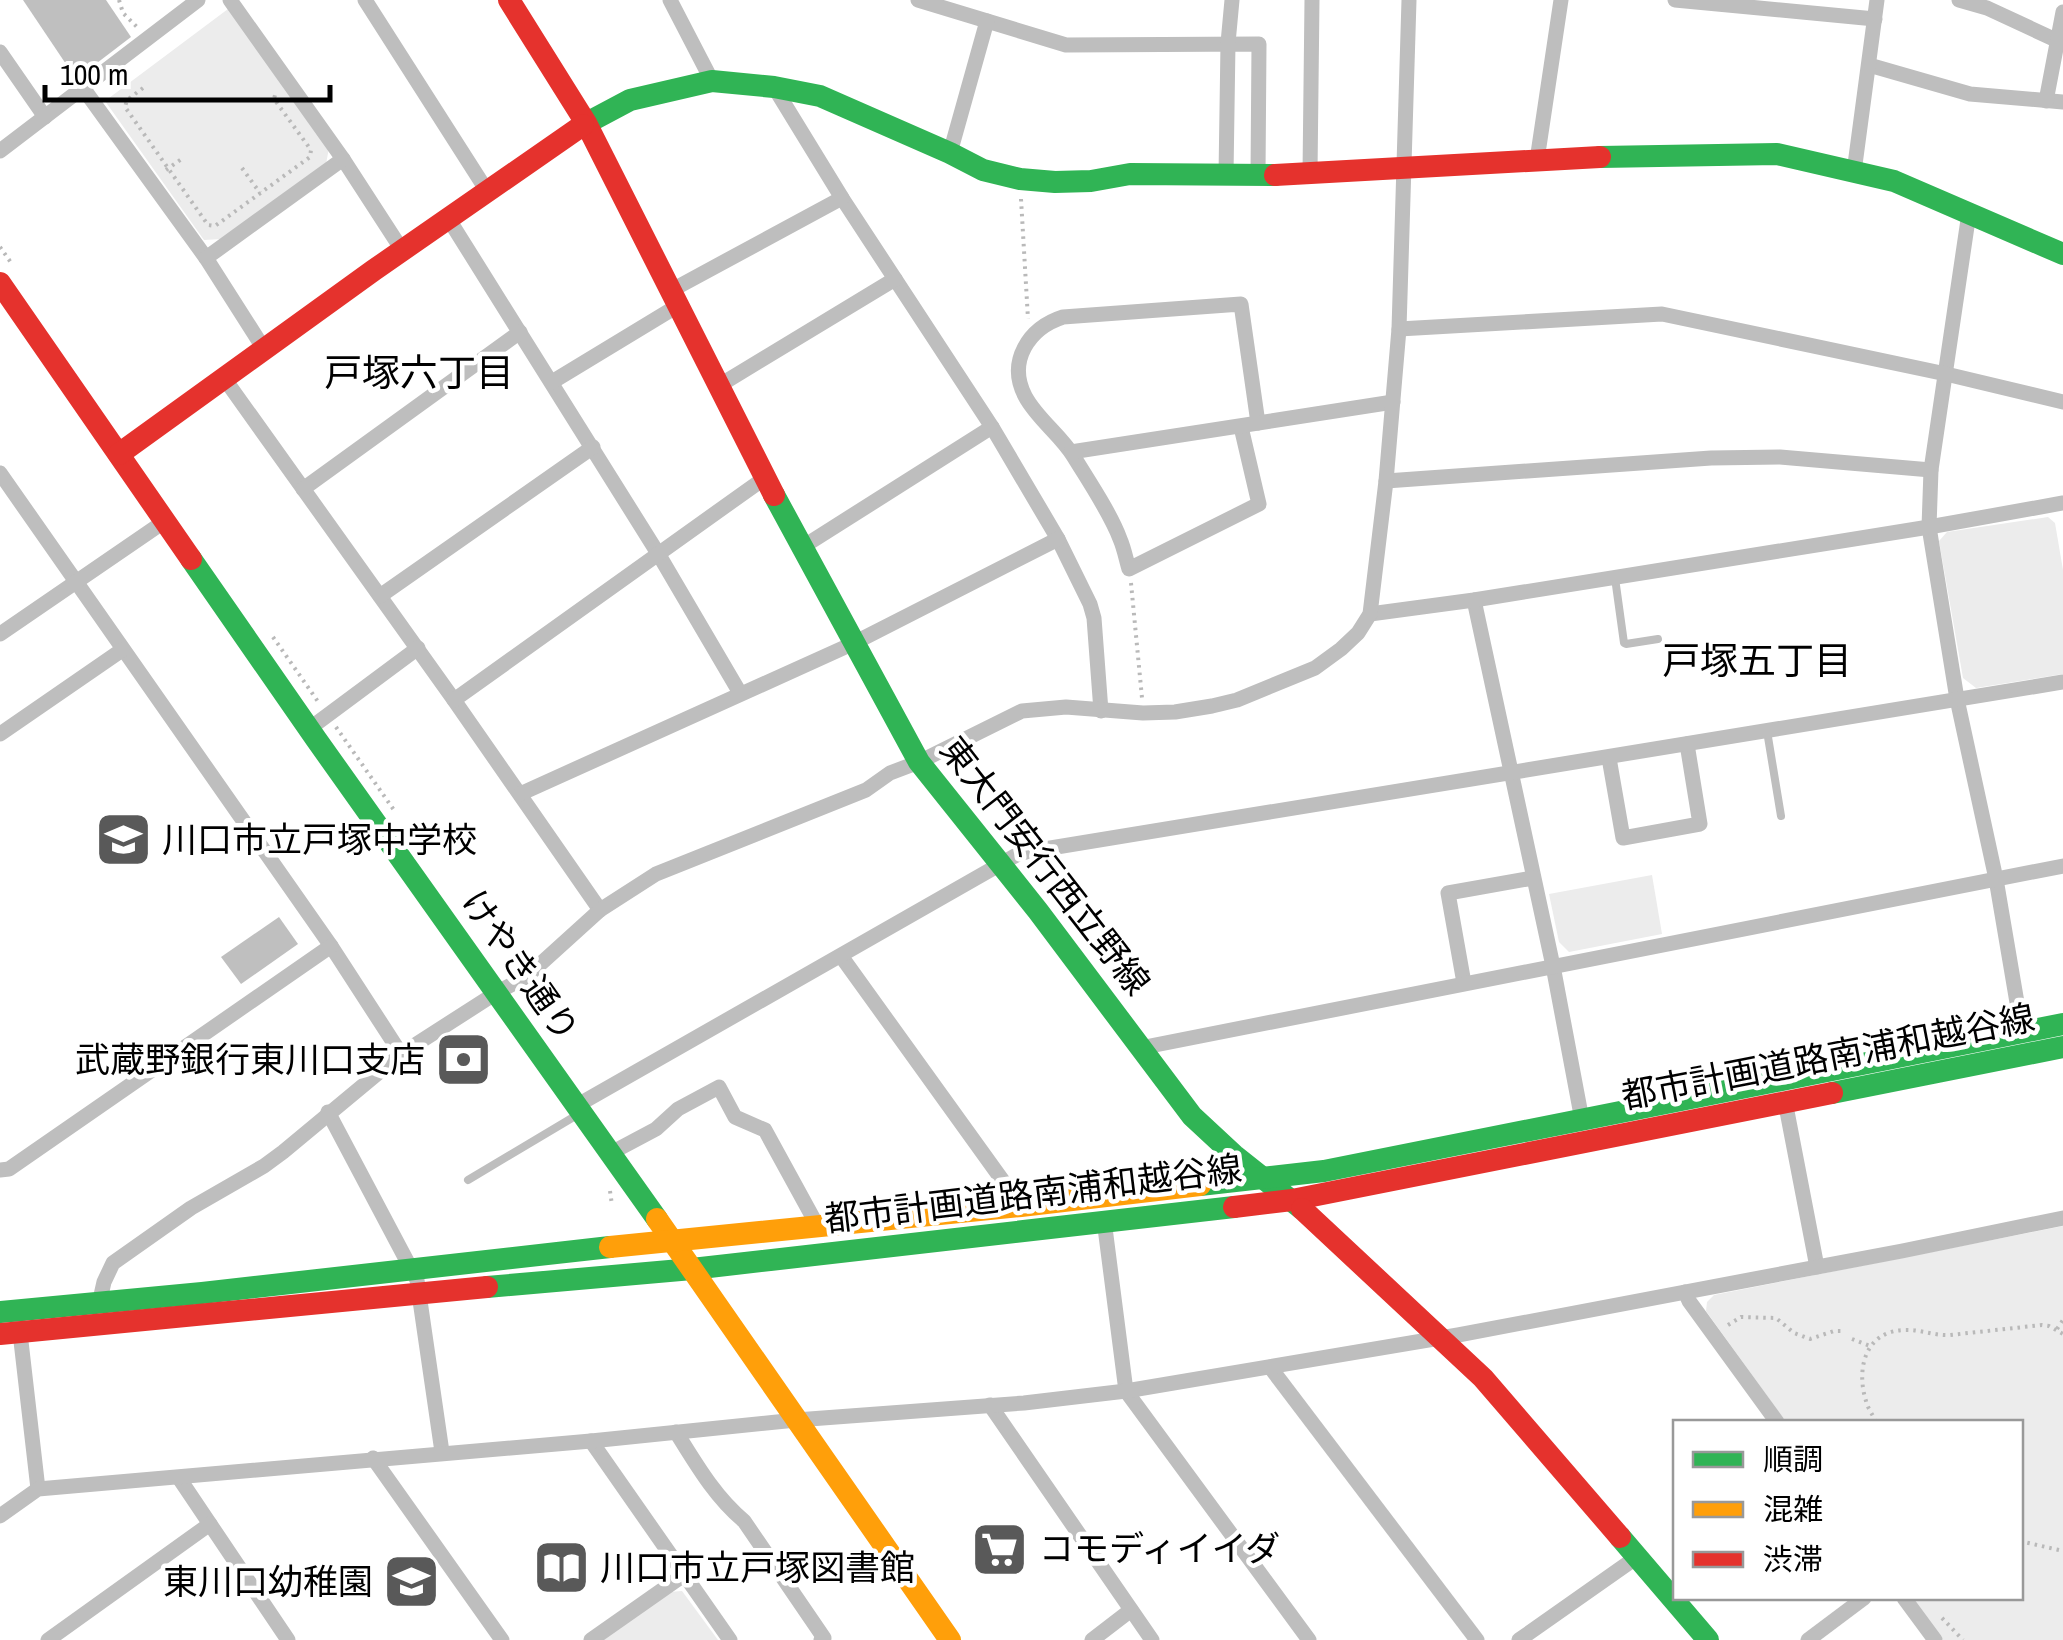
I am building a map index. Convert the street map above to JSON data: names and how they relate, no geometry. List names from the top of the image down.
{
  "streets": {
    "street": ["東大門安行西立野線", "けやき通り", "都市計画道路南浦和越谷線"]
  },
  "crossings": [
    ["東大門安行西立野線", "都市計画道路南浦和越谷線"],
    ["けやき通り", "都市計画道路南浦和越谷線"]
  ],
  "districts": ["戸塚六丁目", "戸塚五丁目"],
  "places": {
    "school or university": ["川口市立戸塚中学校", "東川口幼稚園"],
    "bank": ["武蔵野銀行東川口支店"],
    "supermarket": ["コモディイイダ"],
    "library": ["川口市立戸塚図書館"]
  },
  "legend": ["順調", "混雑", "渋滞"],
  "scale_bar": "100 m"
}
